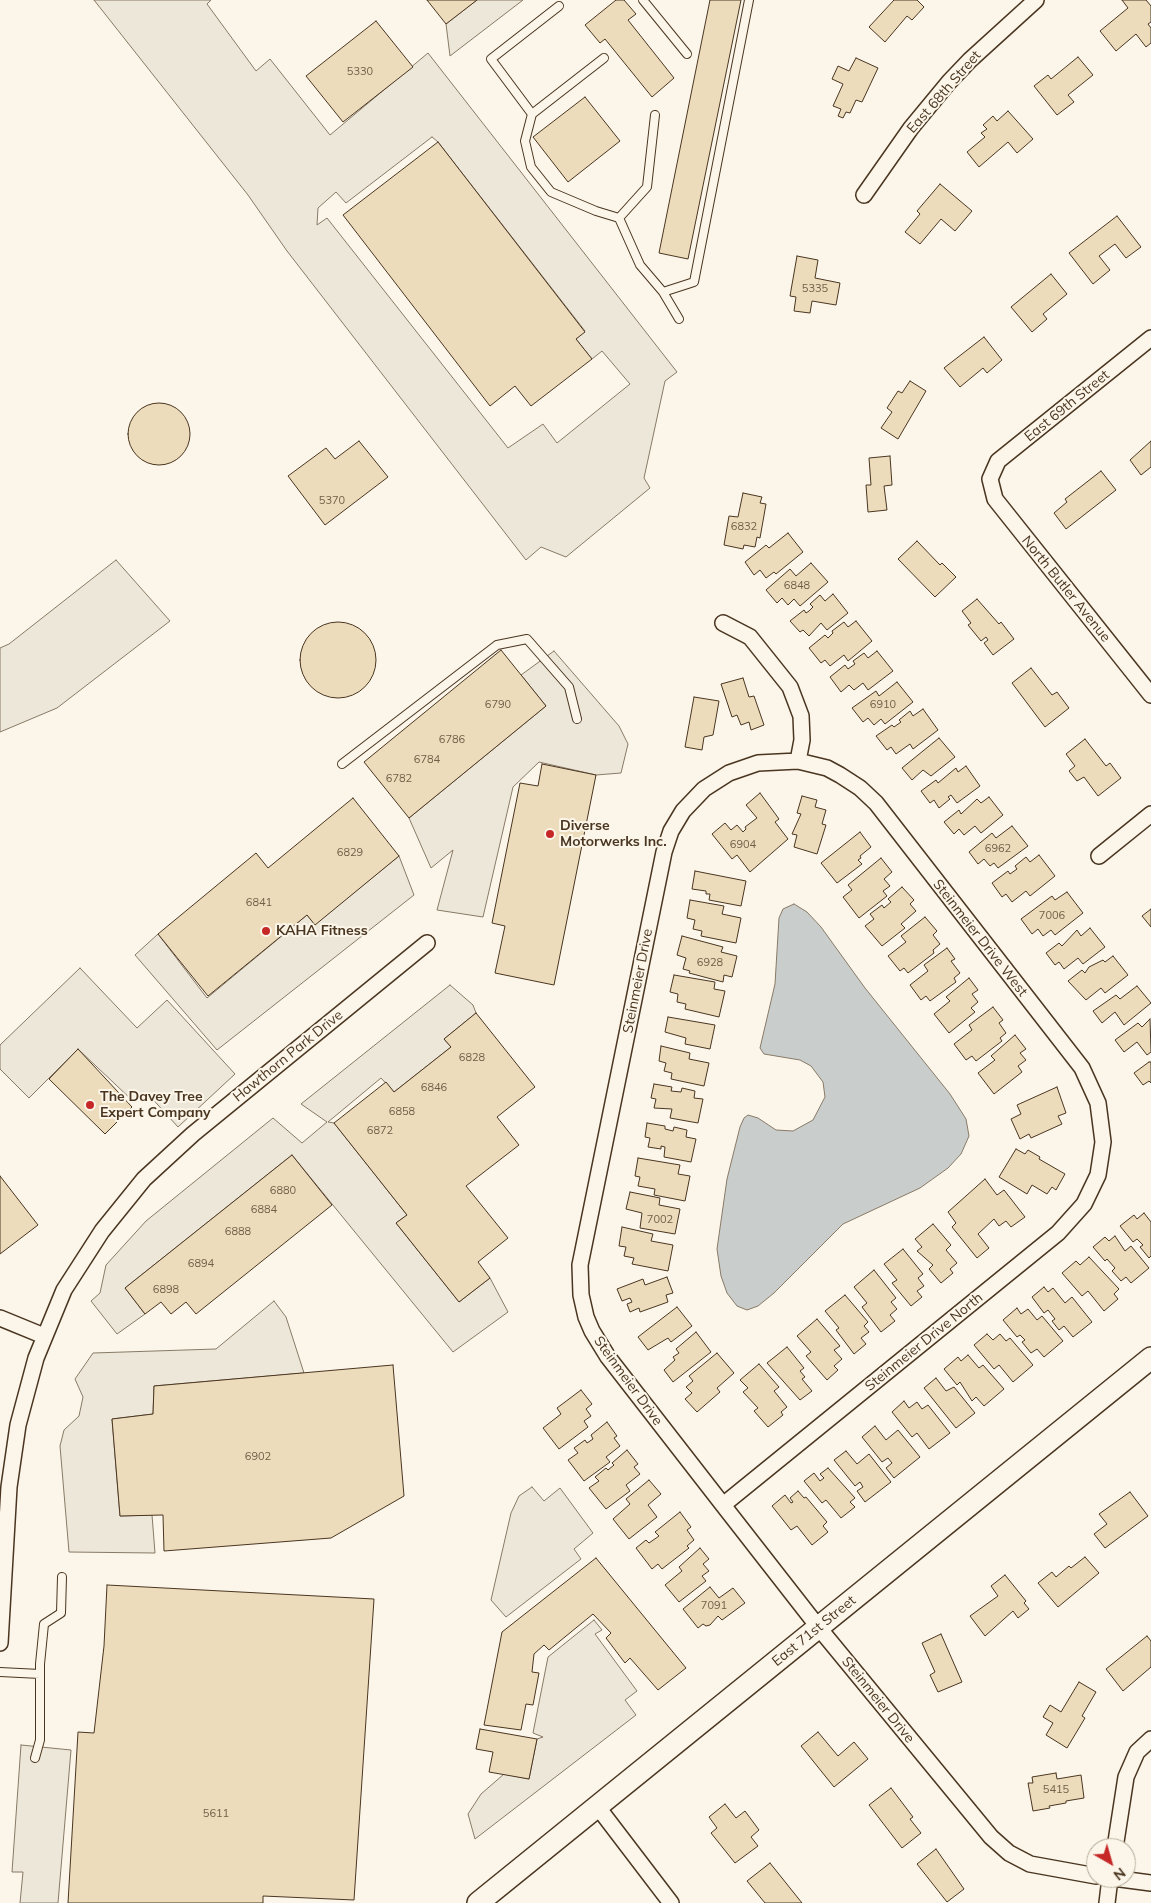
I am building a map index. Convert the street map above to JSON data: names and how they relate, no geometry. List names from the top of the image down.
{
  "streets": {
    "main road": ["East 71st Street"],
    "street": [
      "East 68th Street",
      "East 69th Street",
      "North Butler Avenue",
      "Steinmeier Drive West",
      "Steinmeier Drive",
      "Hawthorn Park Drive",
      "Steinmeier Drive North"
    ]
  },
  "crossings": [
    ["East 69th Street", "North Butler Avenue"],
    ["Steinmeier Drive West", "Steinmeier Drive"],
    ["Steinmeier Drive West", "Steinmeier Drive North"],
    ["Steinmeier Drive", "Steinmeier Drive North"],
    ["Steinmeier Drive", "East 71st Street"]
  ],
  "places": ["Diverse Motorwerks Inc.", "KAHA Fitness", "The Davey Tree Expert Company"],
  "house_numbers": [
    "5330",
    "5335",
    "5370",
    "6832",
    "6848",
    "6790",
    "6910",
    "6786",
    "6784",
    "6782",
    "6904",
    "6962",
    "6829",
    "6841",
    "7006",
    "6928",
    "6828",
    "6846",
    "6858",
    "6872",
    "6880",
    "6884",
    "7002",
    "6888",
    "6894",
    "6898",
    "6902",
    "7091",
    "5415",
    "5611"
  ],
  "north": "bottom right"
}
